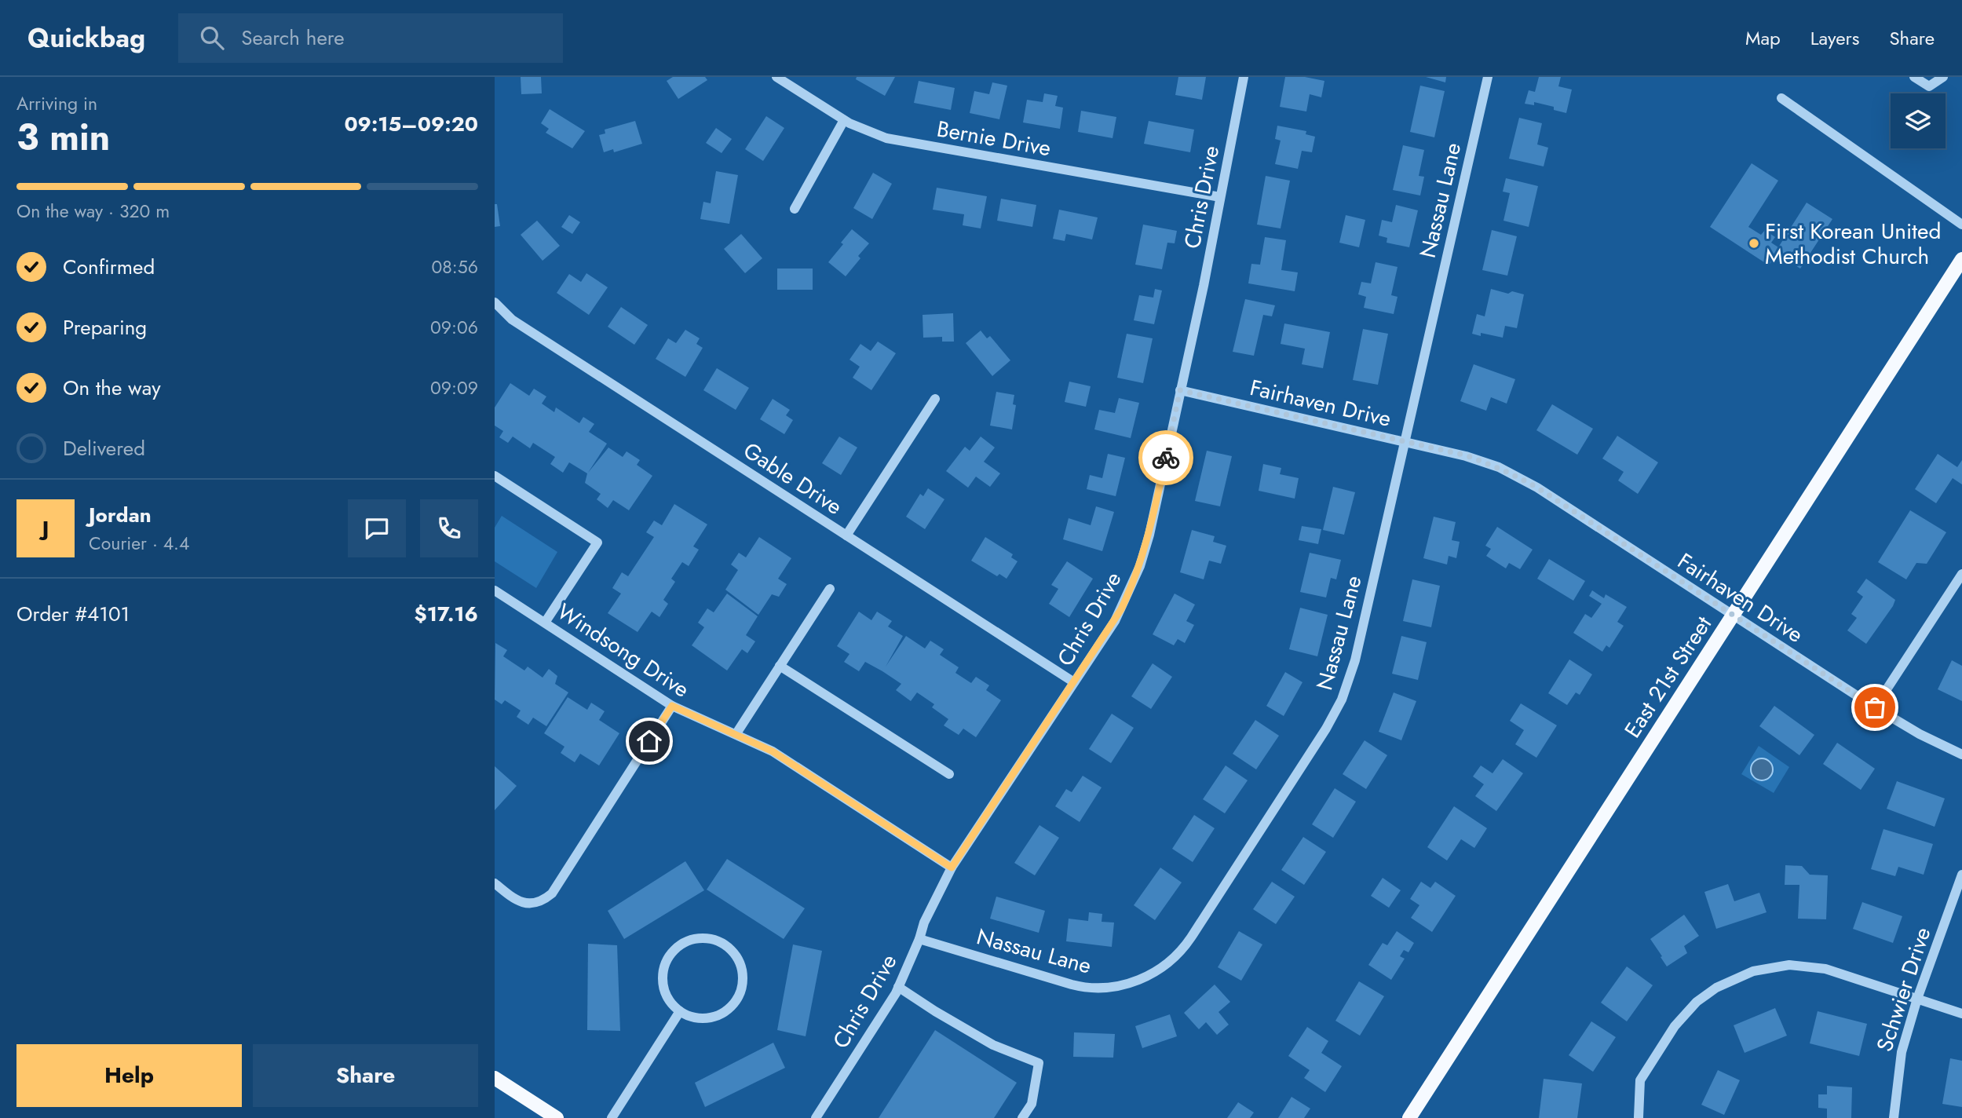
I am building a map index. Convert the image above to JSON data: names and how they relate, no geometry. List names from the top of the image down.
{
  "streets": {
    "main road": ["East 21st Street"],
    "street": [
      "Bernie Drive",
      "Chris Drive",
      "Nassau Lane",
      "Fairhaven Drive",
      "Gable Drive",
      "Windsong Drive",
      "Schwier Drive"
    ]
  },
  "crossings": [
    ["Bernie Drive", "Chris Drive"],
    ["Chris Drive", "Nassau Lane"],
    ["Chris Drive", "Fairhaven Drive"],
    ["Chris Drive", "Gable Drive"],
    ["Chris Drive", "Windsong Drive"],
    ["Nassau Lane", "Fairhaven Drive"],
    ["Fairhaven Drive", "East 21st Street"]
  ],
  "places": ["First Korean United Methodist Church"],
  "page": {
    "header": "Quickbag",
    "search": "Search here",
    "nav": ["Map", "Layers", "Share"],
    "heading": ["3 min", "Arriving in", "09:15–09:20"],
    "panel": [
      "Jordan",
      "Courier · 4.4",
      "Order #4101",
      "$17.16"
    ],
    "bar": "On the way · 320 m",
    "list": [
      ["Confirmed", "08:56"],
      ["Preparing", "09:06"],
      ["On the way", "09:09"],
      "Delivered"
    ],
    "round": "J",
    "buttons": ["Help", "Share"]
  }
}
